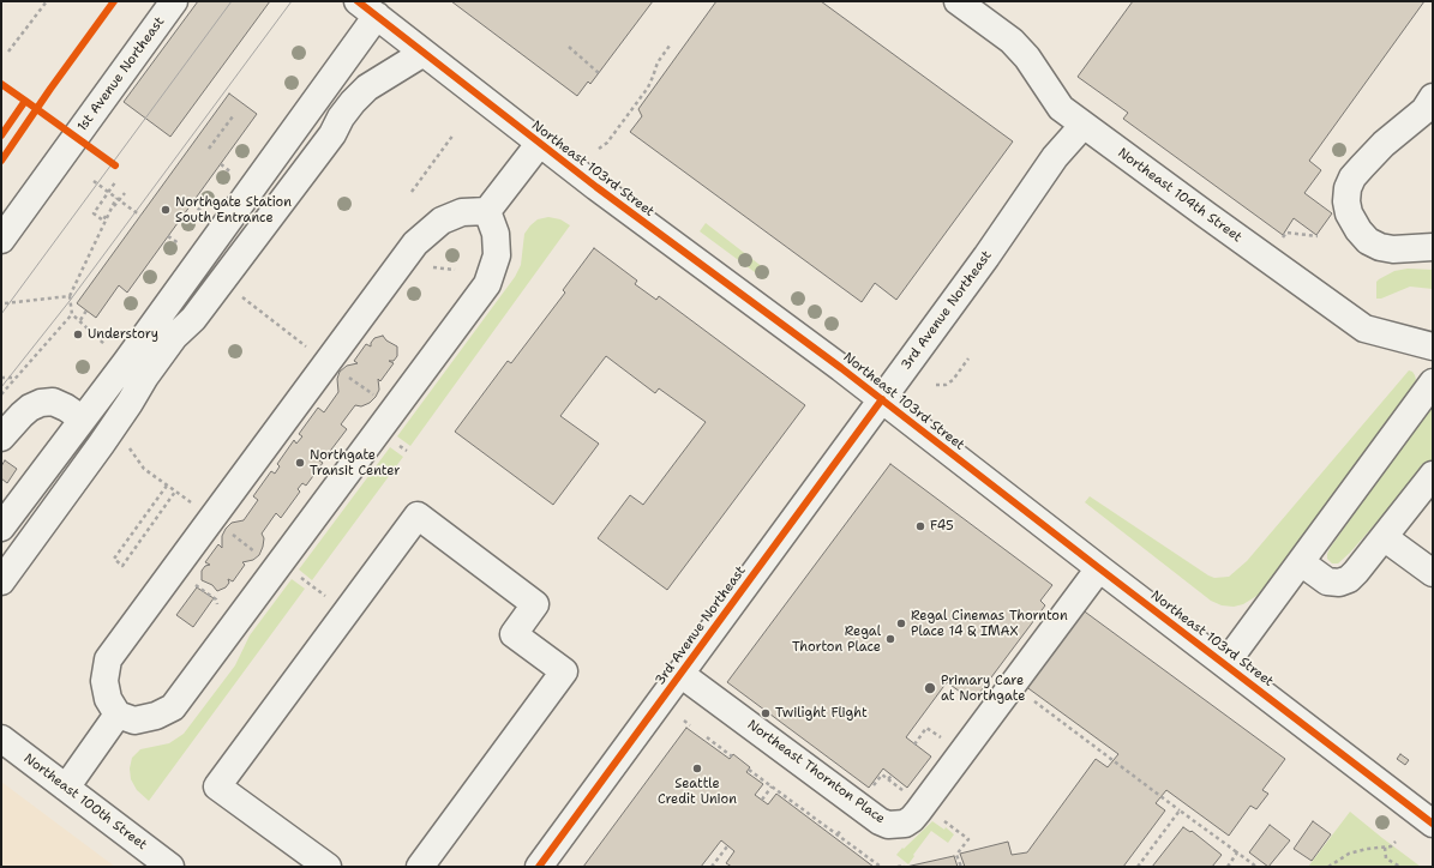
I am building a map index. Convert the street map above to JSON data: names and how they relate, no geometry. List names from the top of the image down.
{
  "streets": {
    "street": [
      "1st Avenue Northeast",
      "Northeast 103rd Street",
      "Northeast 104th Street",
      "3rd Avenue Northeast",
      "Northeast Thornton Place",
      "Northeast 100th Street"
    ]
  },
  "crossings": [
    ["Northeast 103rd Street", "3rd Avenue Northeast"],
    ["Northeast 103rd Street", "Northeast Thornton Place"],
    ["Northeast 104th Street", "3rd Avenue Northeast"],
    ["3rd Avenue Northeast", "Northeast Thornton Place"]
  ],
  "places": [
    "Northgate Station South Entrance",
    "Understory",
    "Northgate Transit Center",
    "F45",
    "Regal Cinemas Thornton Place 14 & IMAX",
    "Regal Thorton Place",
    "Primary Care at Northgate",
    "Twilight Flight",
    "Seattle Credit Union"
  ]
}
